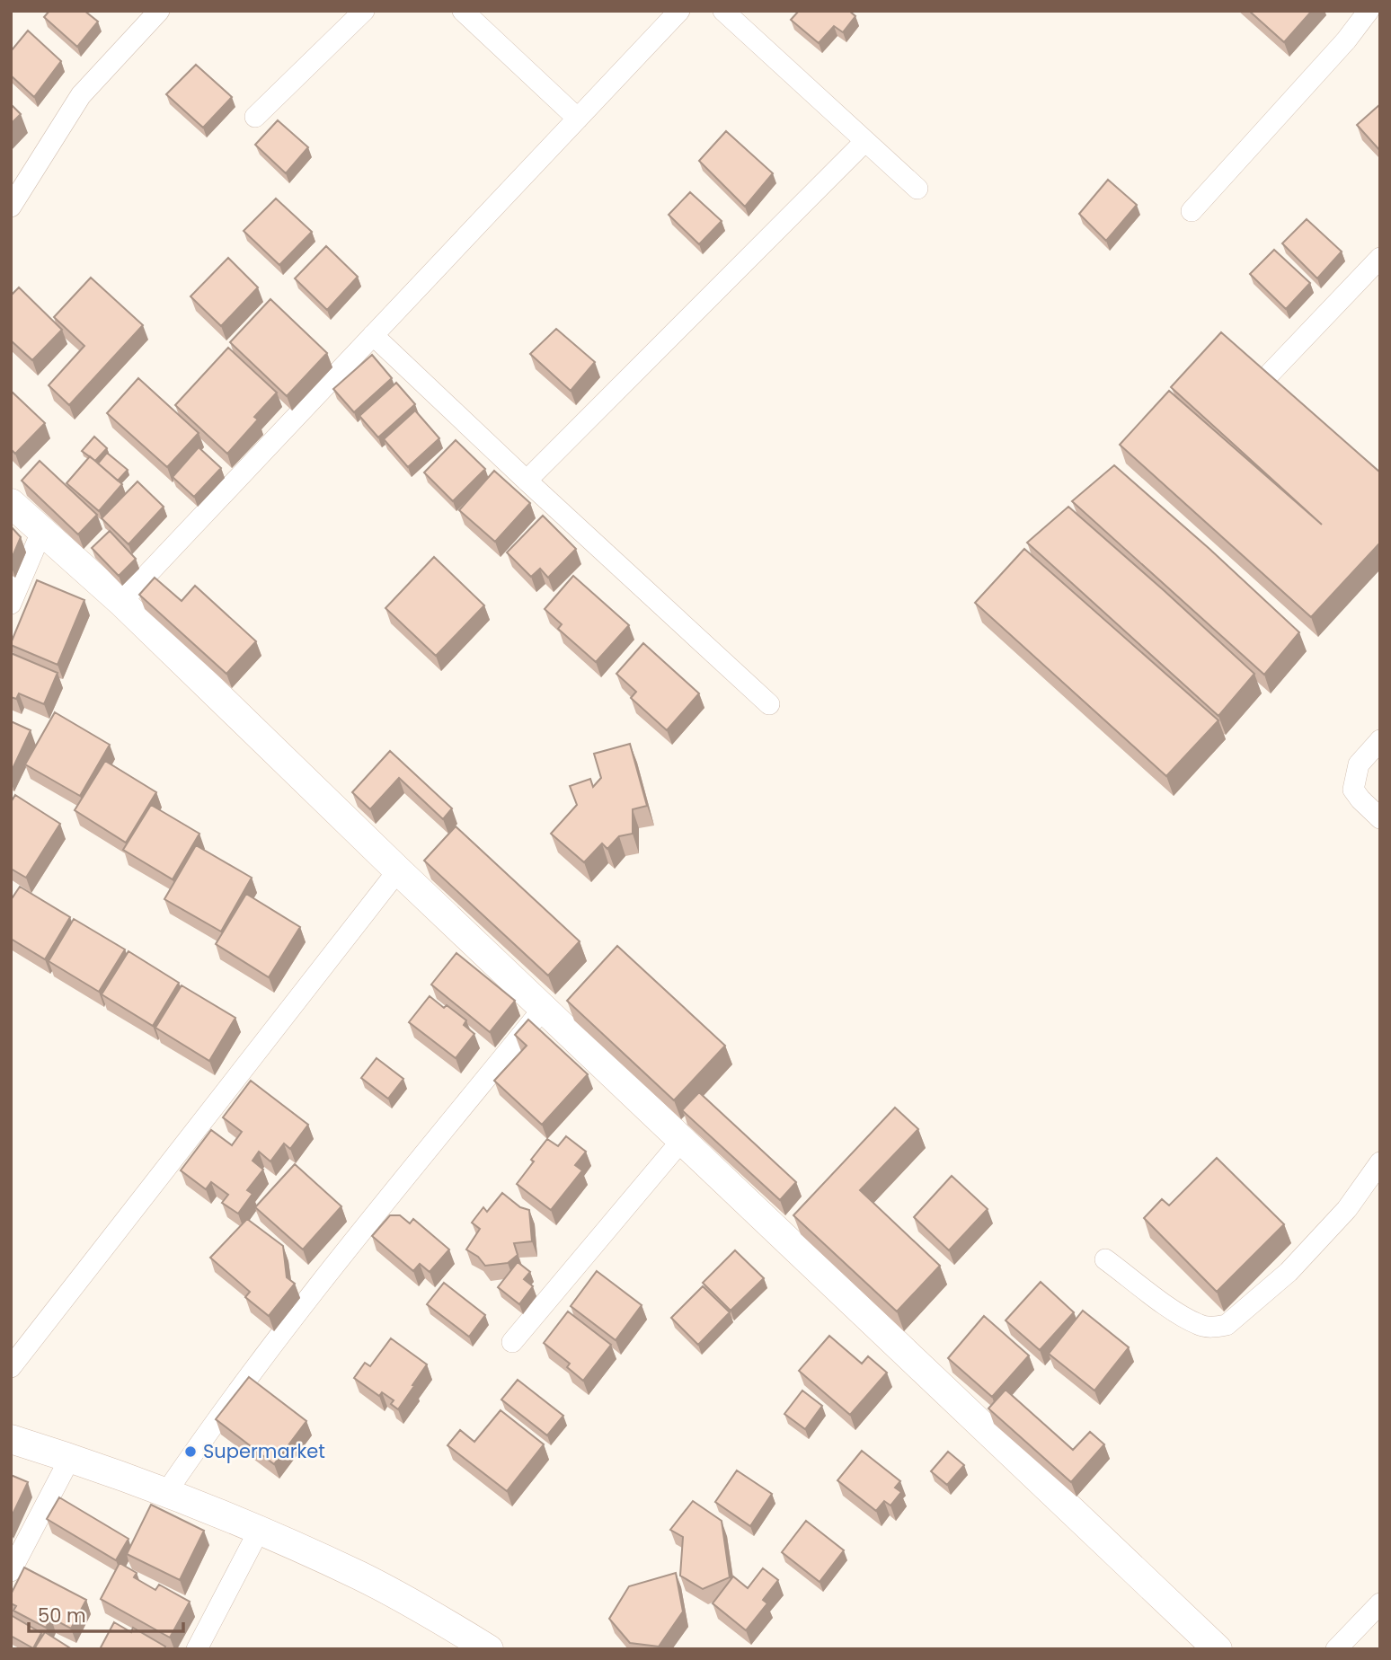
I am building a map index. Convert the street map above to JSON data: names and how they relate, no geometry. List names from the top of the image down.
{
  "places": ["Supermarket"],
  "scale_bar": "50 m"
}
